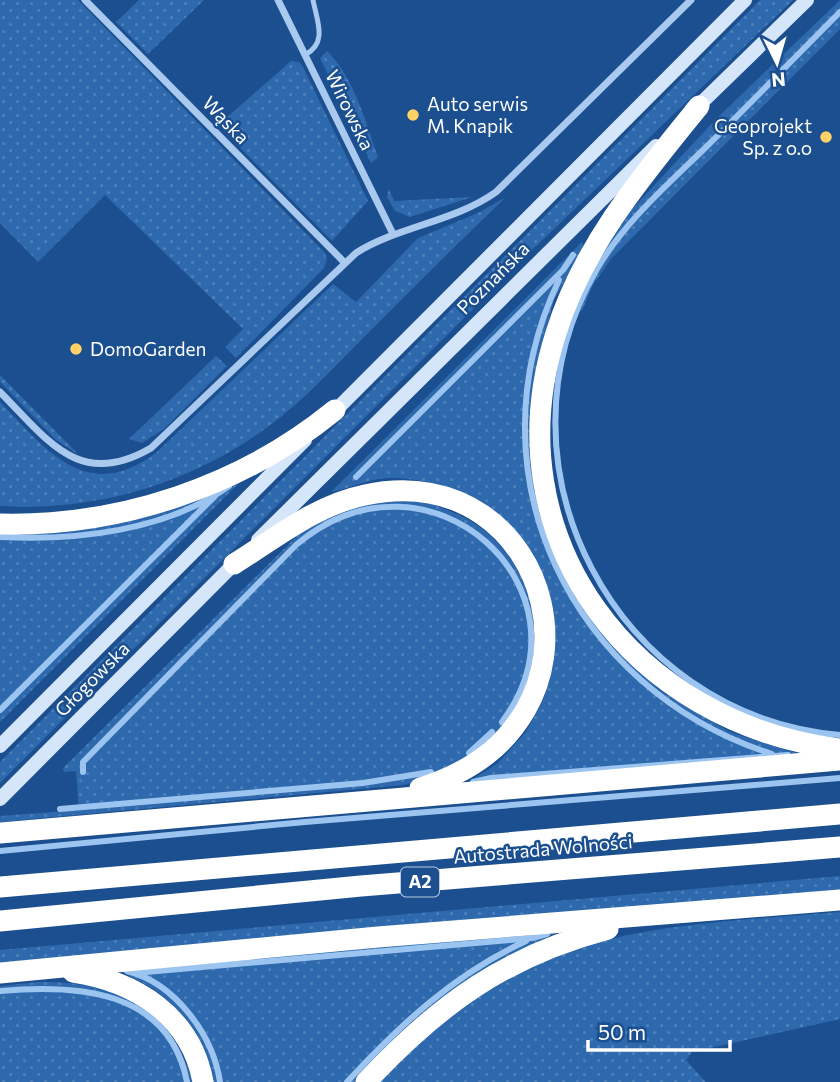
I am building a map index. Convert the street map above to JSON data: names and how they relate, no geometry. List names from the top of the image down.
{
  "streets": {
    "highway": ["Autostrada Wolności", "A2"],
    "main road": ["Poznańska", "Głogowska"],
    "street": ["Wirowska", "Wąska"]
  },
  "crossings": [
    ["Poznańska", "Głogowska"]
  ],
  "places": ["Auto serwis M. Knapik", "Geoprojekt Sp. z o.o", "DomoGarden"],
  "scale_bar": "50 m",
  "north": "bottom"
}
